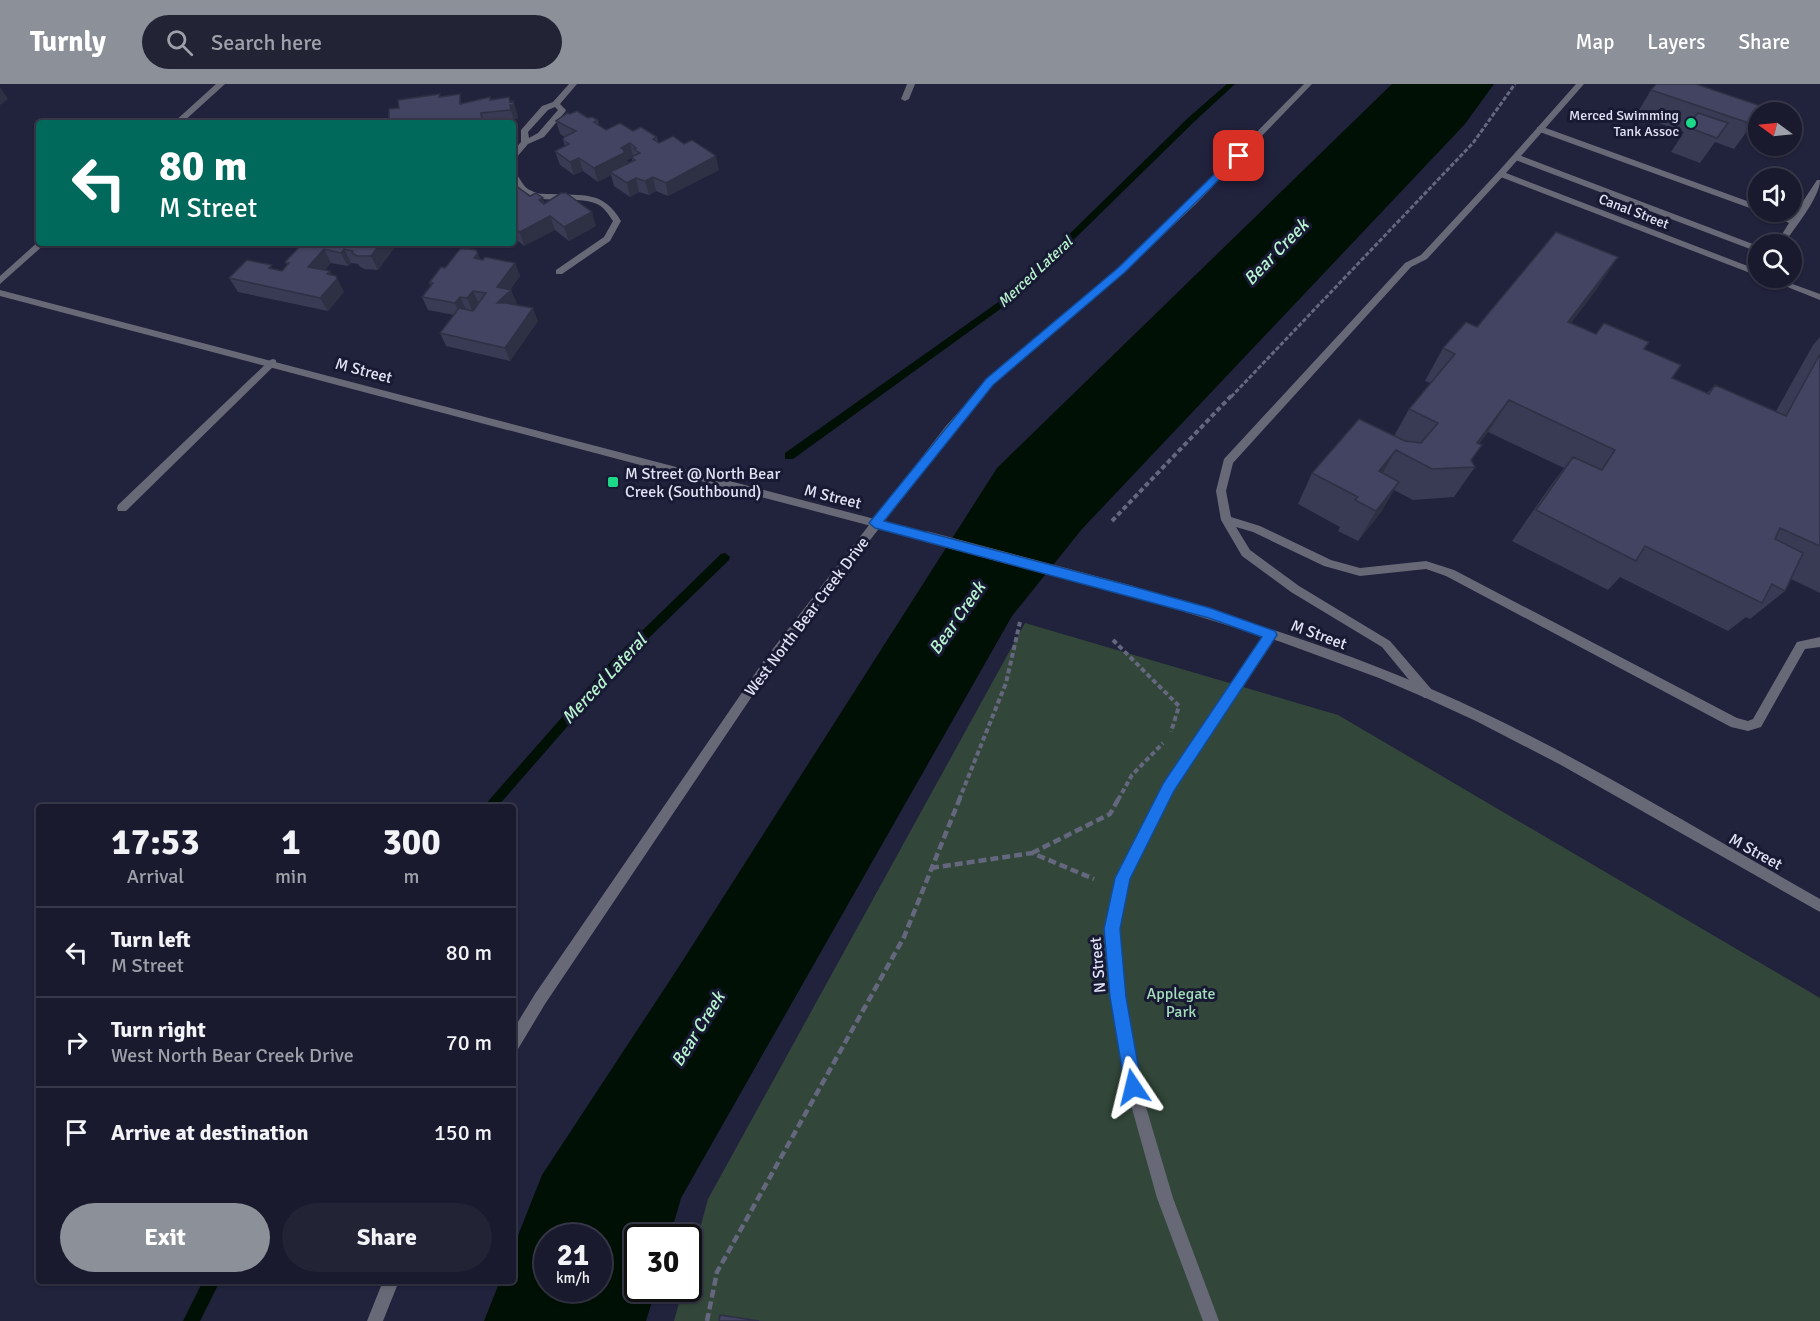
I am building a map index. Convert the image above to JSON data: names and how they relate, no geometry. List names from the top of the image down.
{
  "streets": {
    "street": [
      "Canal Street",
      "M Street",
      "West North Bear Creek Drive",
      "N Street"
    ]
  },
  "crossings": [
    ["M Street", "West North Bear Creek Drive"],
    ["M Street", "N Street"]
  ],
  "water": ["Bear Creek", "Merced Lateral"],
  "parks": ["Applegate Park"],
  "places": {
    "other": ["Merced Swimming Tank Assoc"],
    "transit": ["M Street @ North Bear Creek (Southbound)"]
  },
  "north": "left",
  "page": {
    "header": "Turnly",
    "search": "Search here",
    "nav": ["Map", "Layers", "Share"],
    "turn": ["80 m", "M Street"],
    "eta": [
      "17:53",
      "Arrival",
      "1",
      "min",
      "300",
      "m"
    ],
    "list": [
      {
        "name": "Turn left",
        "note": "M Street",
        "value": "80 m"
      },
      {
        "name": "Turn right",
        "note": "West North Bear Creek Drive",
        "value": "70 m"
      },
      {
        "name": "Arrive at destination",
        "value": "150 m"
      }
    ],
    "buttons": ["Exit", "Share"],
    "speed": "21 km/h",
    "limit": "30"
  }
}
